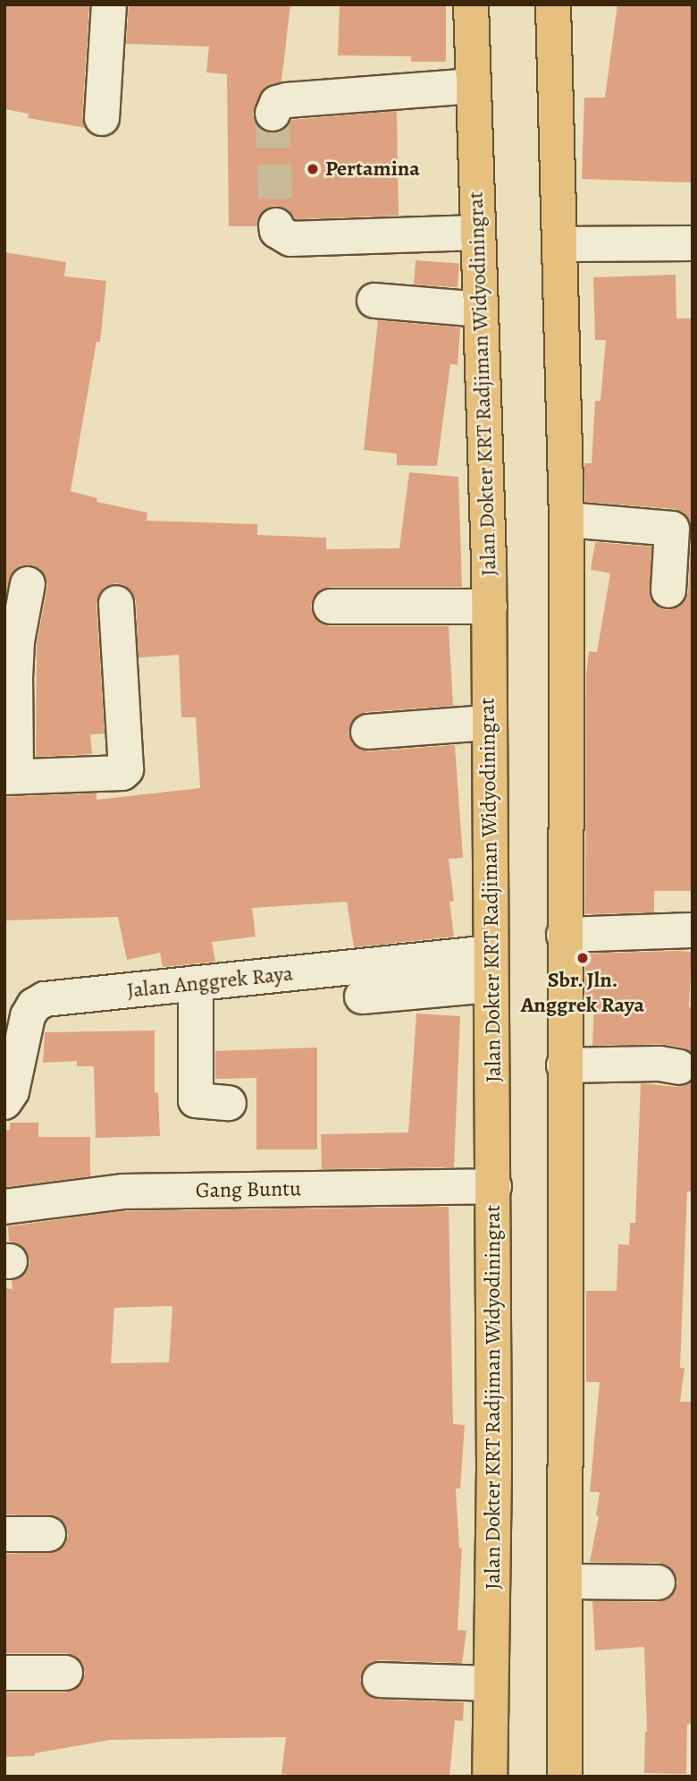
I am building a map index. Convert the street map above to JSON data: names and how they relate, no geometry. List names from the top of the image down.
{
  "streets": {
    "main road": ["Jalan Dokter KRT Radjiman Widyodiningrat"],
    "street": ["Jalan Anggrek Raya", "Gang Buntu"]
  },
  "crossings": [
    ["Jalan Dokter KRT Radjiman Widyodiningrat", "Jalan Anggrek Raya"],
    ["Jalan Dokter KRT Radjiman Widyodiningrat", "Gang Buntu"]
  ],
  "places": ["Pertamina", "Sbr. Jln. Anggrek Raya"]
}
